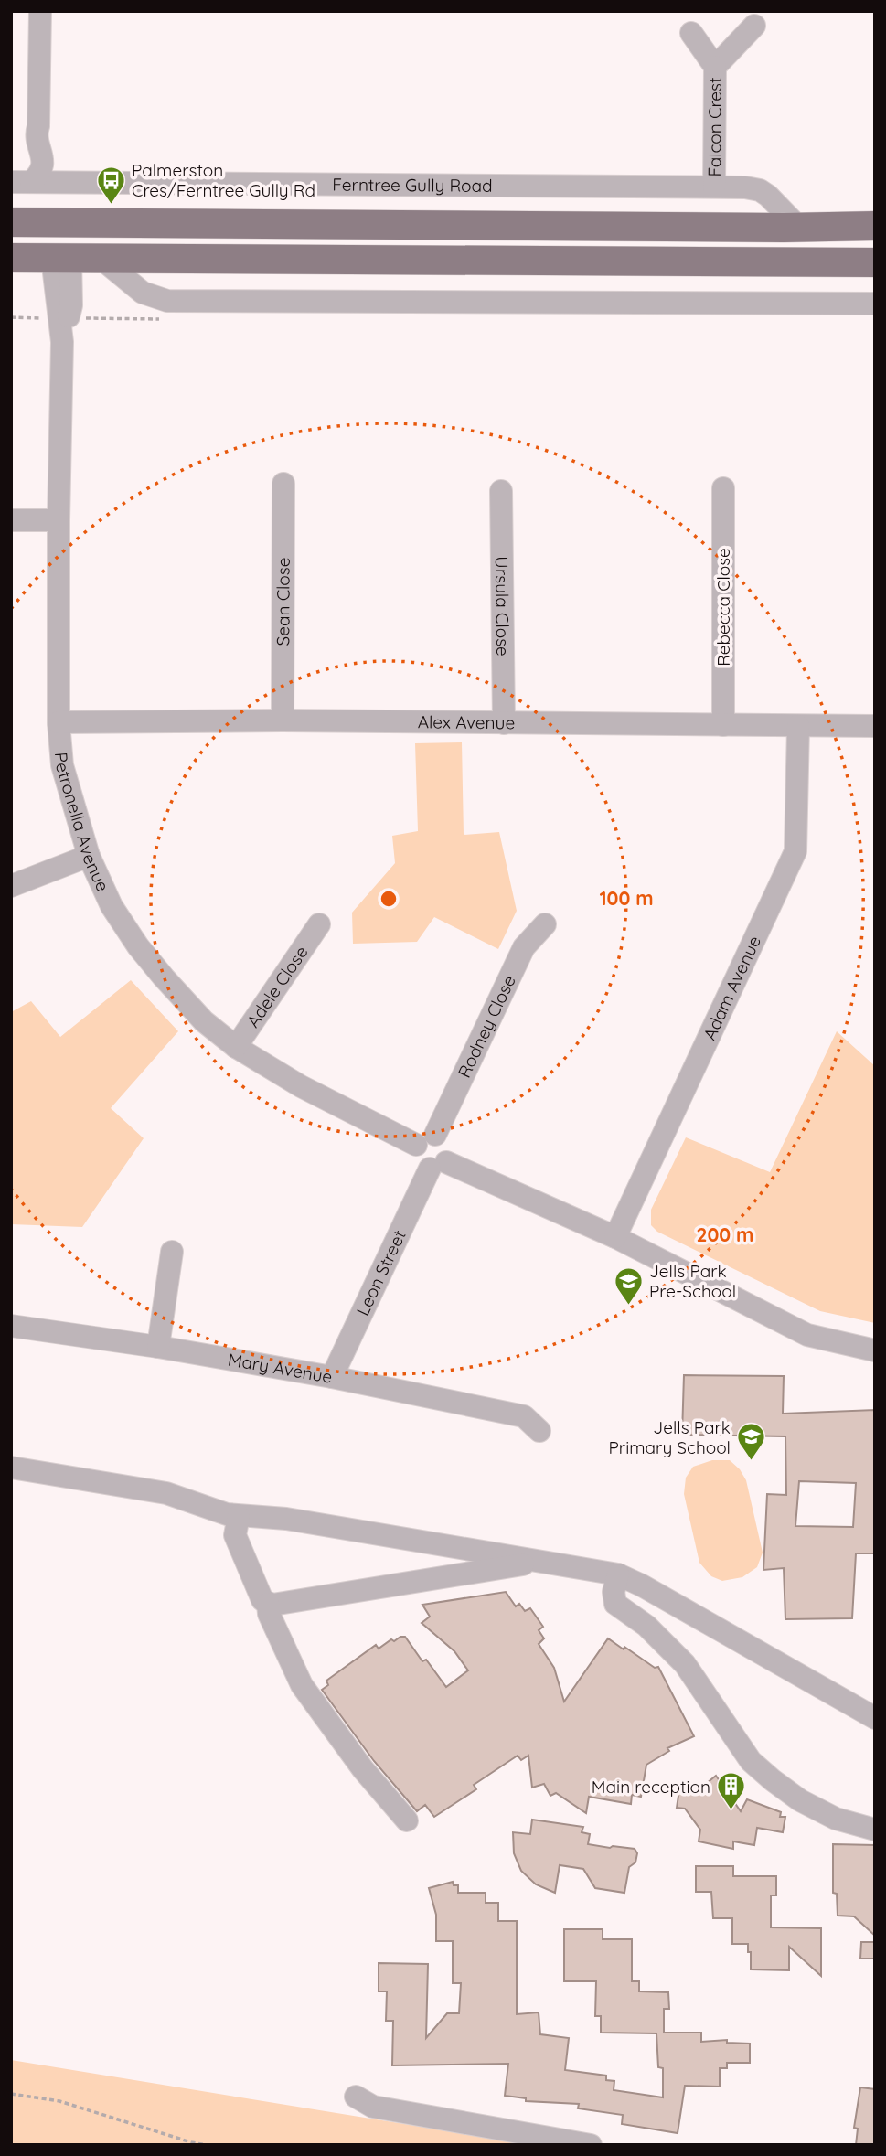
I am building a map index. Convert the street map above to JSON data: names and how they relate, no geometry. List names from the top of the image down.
{
  "streets": {
    "street": [
      "Falcon Crest",
      "Ferntree Gully Road",
      "Sean Close",
      "Ursula Close",
      "Rebecca Close",
      "Alex Avenue",
      "Petronella Avenue",
      "Adele Close",
      "Adam Avenue",
      "Rodney Close",
      "Leon Street",
      "Mary Avenue"
    ]
  },
  "crossings": [
    ["Falcon Crest", "Ferntree Gully Road"],
    ["Sean Close", "Alex Avenue"],
    ["Ursula Close", "Alex Avenue"],
    ["Rebecca Close", "Alex Avenue"],
    ["Alex Avenue", "Petronella Avenue"],
    ["Alex Avenue", "Adam Avenue"],
    ["Petronella Avenue", "Adele Close"],
    ["Petronella Avenue", "Rodney Close"],
    ["Leon Street", "Mary Avenue"]
  ],
  "places": {
    "bus stop": ["Palmerston Cres/Ferntree Gully Rd"],
    "school or university": ["Jells Park Pre-School", "Jells Park Primary School"],
    "building": ["Main reception"]
  },
  "rings": ["100 m", "200 m"]
}
